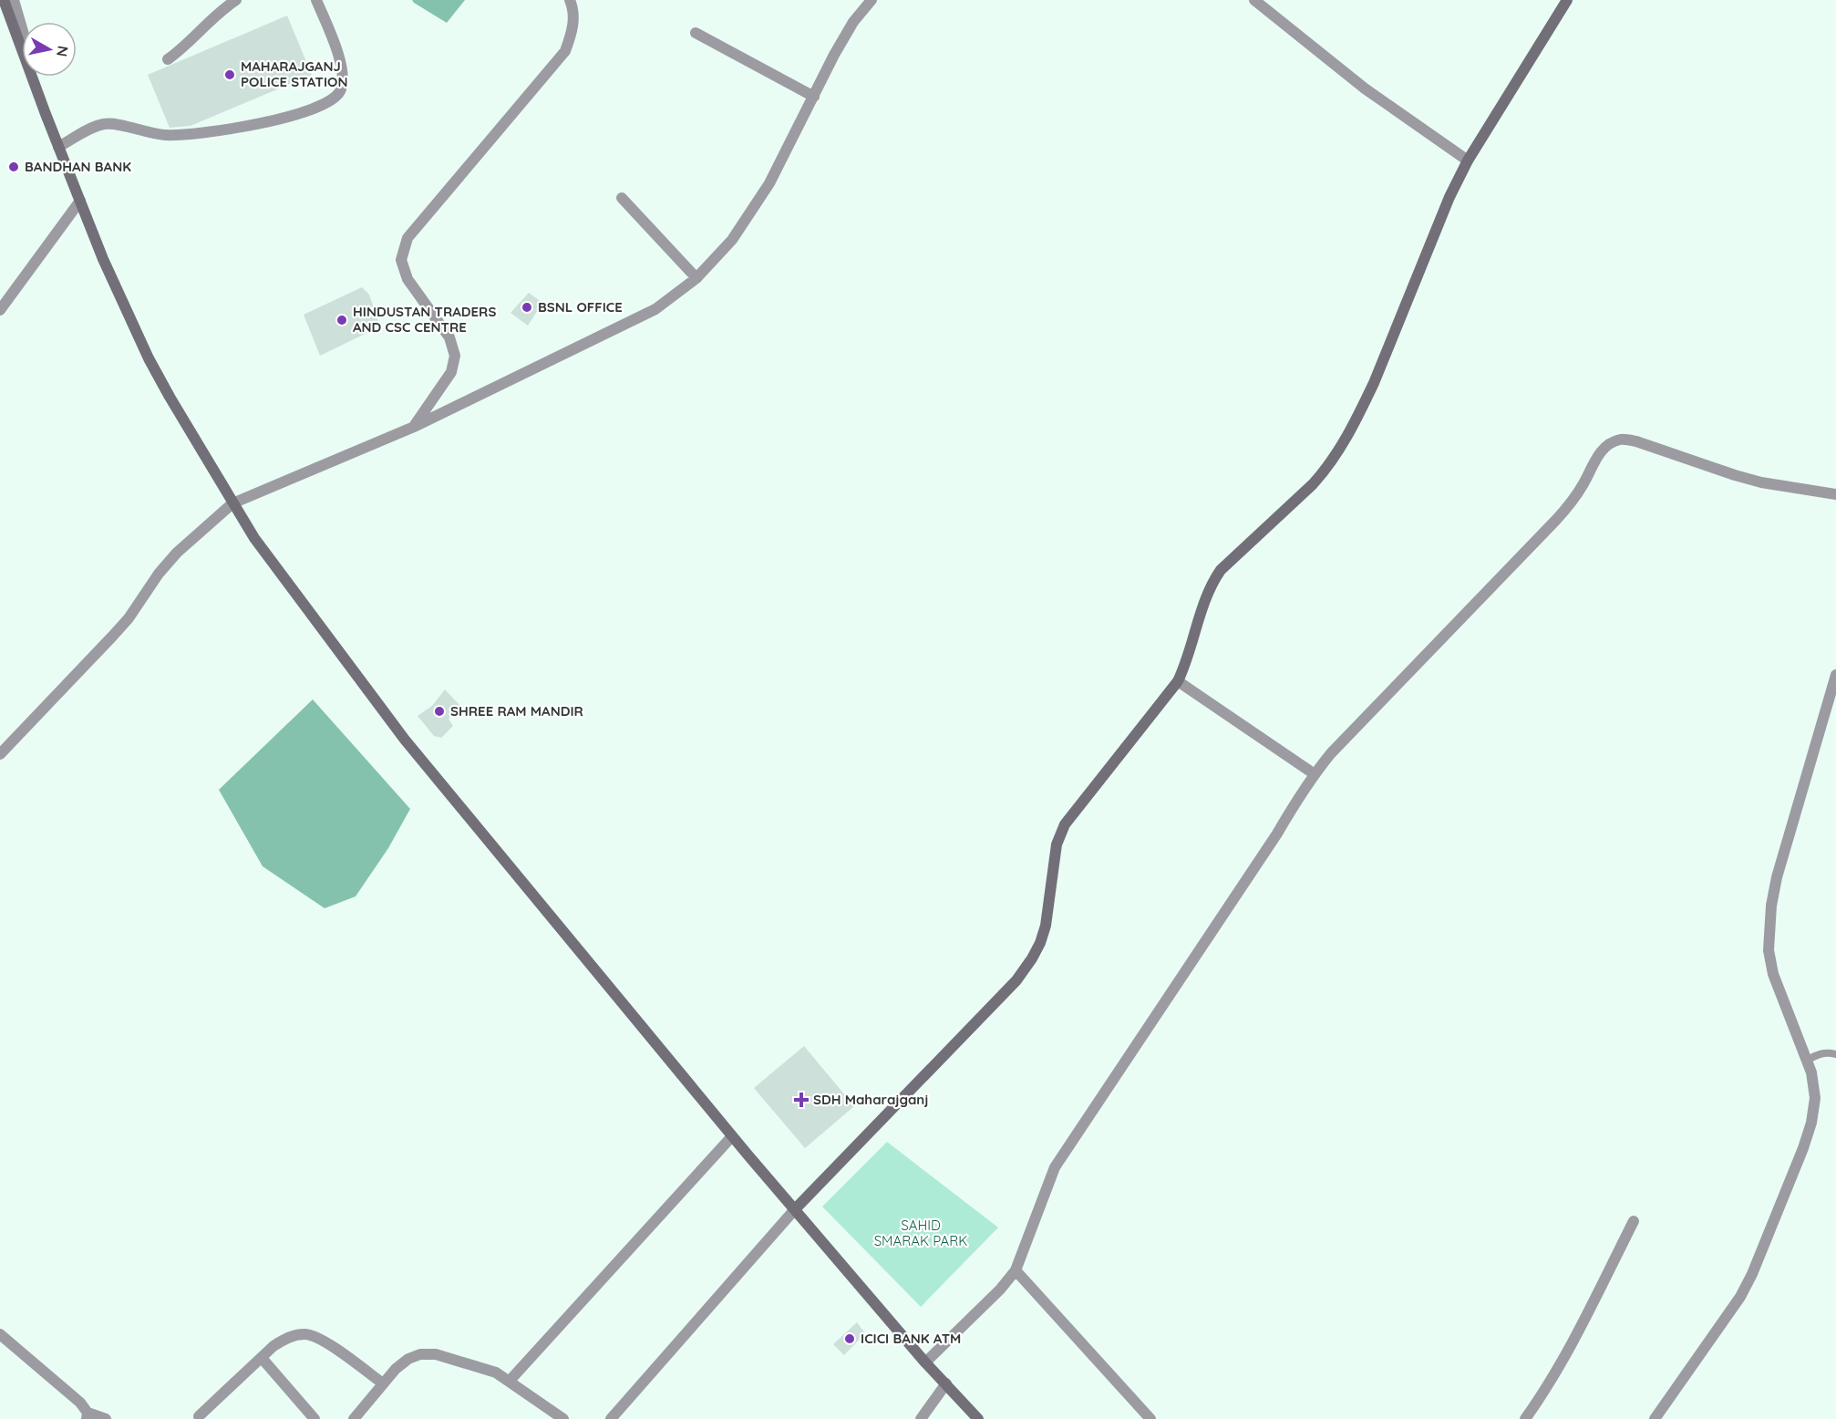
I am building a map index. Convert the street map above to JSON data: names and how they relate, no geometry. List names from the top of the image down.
{
  "parks": ["SAHID SMARAK PARK"],
  "places": {
    "other": [
      "MAHARAJGANJ POLICE STATION",
      "BANDHAN BANK",
      "BSNL OFFICE",
      "HINDUSTAN TRADERS AND CSC CENTRE",
      "SHREE RAM MANDIR",
      "ICICI BANK ATM"
    ],
    "health": ["SDH Maharajganj"]
  },
  "north": "right"
}
